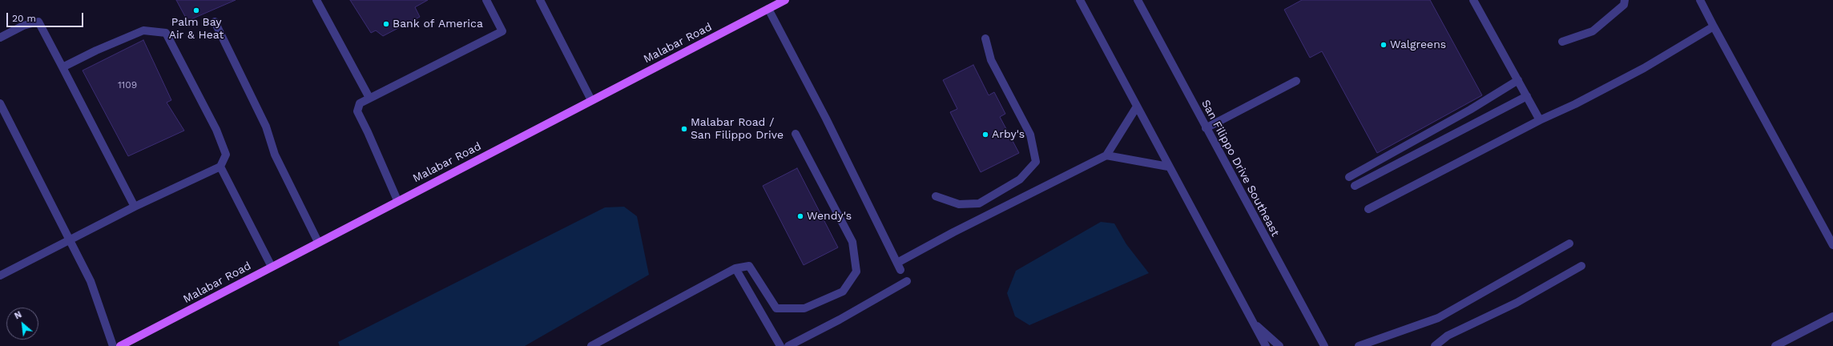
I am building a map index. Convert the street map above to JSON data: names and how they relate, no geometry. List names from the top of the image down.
{
  "streets": {
    "main road": ["Malabar Road"],
    "street": ["San Filippo Drive Southeast"]
  },
  "places": [
    "Palm Bay Air & Heat",
    "Bank of America",
    "Walgreens",
    "Malabar Road / San Filippo Drive",
    "Arby's",
    "Wendy's"
  ],
  "house_numbers": ["1109"],
  "scale_bar": "20 m",
  "north": "top left"
}
